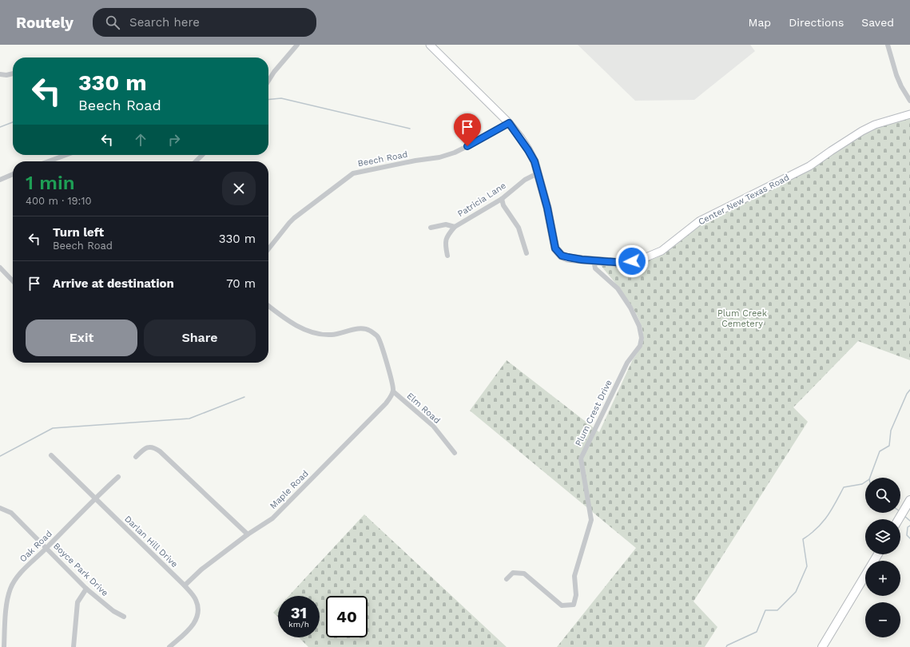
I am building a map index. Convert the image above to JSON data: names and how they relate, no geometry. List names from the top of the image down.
{
  "streets": {
    "street": [
      "Beech Road",
      "Patricia Lane",
      "Center New Texas Road",
      "Elm Road",
      "Plum Crest Drive",
      "Maple Road",
      "Darlan Hill Drive",
      "Oak Road",
      "Boyce Park Drive"
    ]
  },
  "crossings": [
    ["Beech Road", "Center New Texas Road"],
    ["Patricia Lane", "Center New Texas Road"],
    ["Center New Texas Road", "Plum Crest Drive"],
    ["Elm Road", "Maple Road"],
    ["Maple Road", "Darlan Hill Drive"],
    ["Darlan Hill Drive", "Oak Road"],
    ["Oak Road", "Boyce Park Drive"]
  ],
  "parks": ["Plum Creek Cemetery"],
  "page": {
    "header": "Routely",
    "search": "Search here",
    "nav": ["Map", "Directions", "Saved"],
    "turn": ["330 m", "Beech Road"],
    "heading": ["1 min", "400 m · 19:10"],
    "list": [
      {
        "name": "Turn left",
        "note": "Beech Road",
        "value": "330 m"
      },
      {
        "name": "Arrive at destination",
        "value": "70 m"
      }
    ],
    "buttons": ["Exit", "Share"],
    "map_buttons": ["+", "−"],
    "speed": "31 km/h",
    "limit": "40"
  }
}
